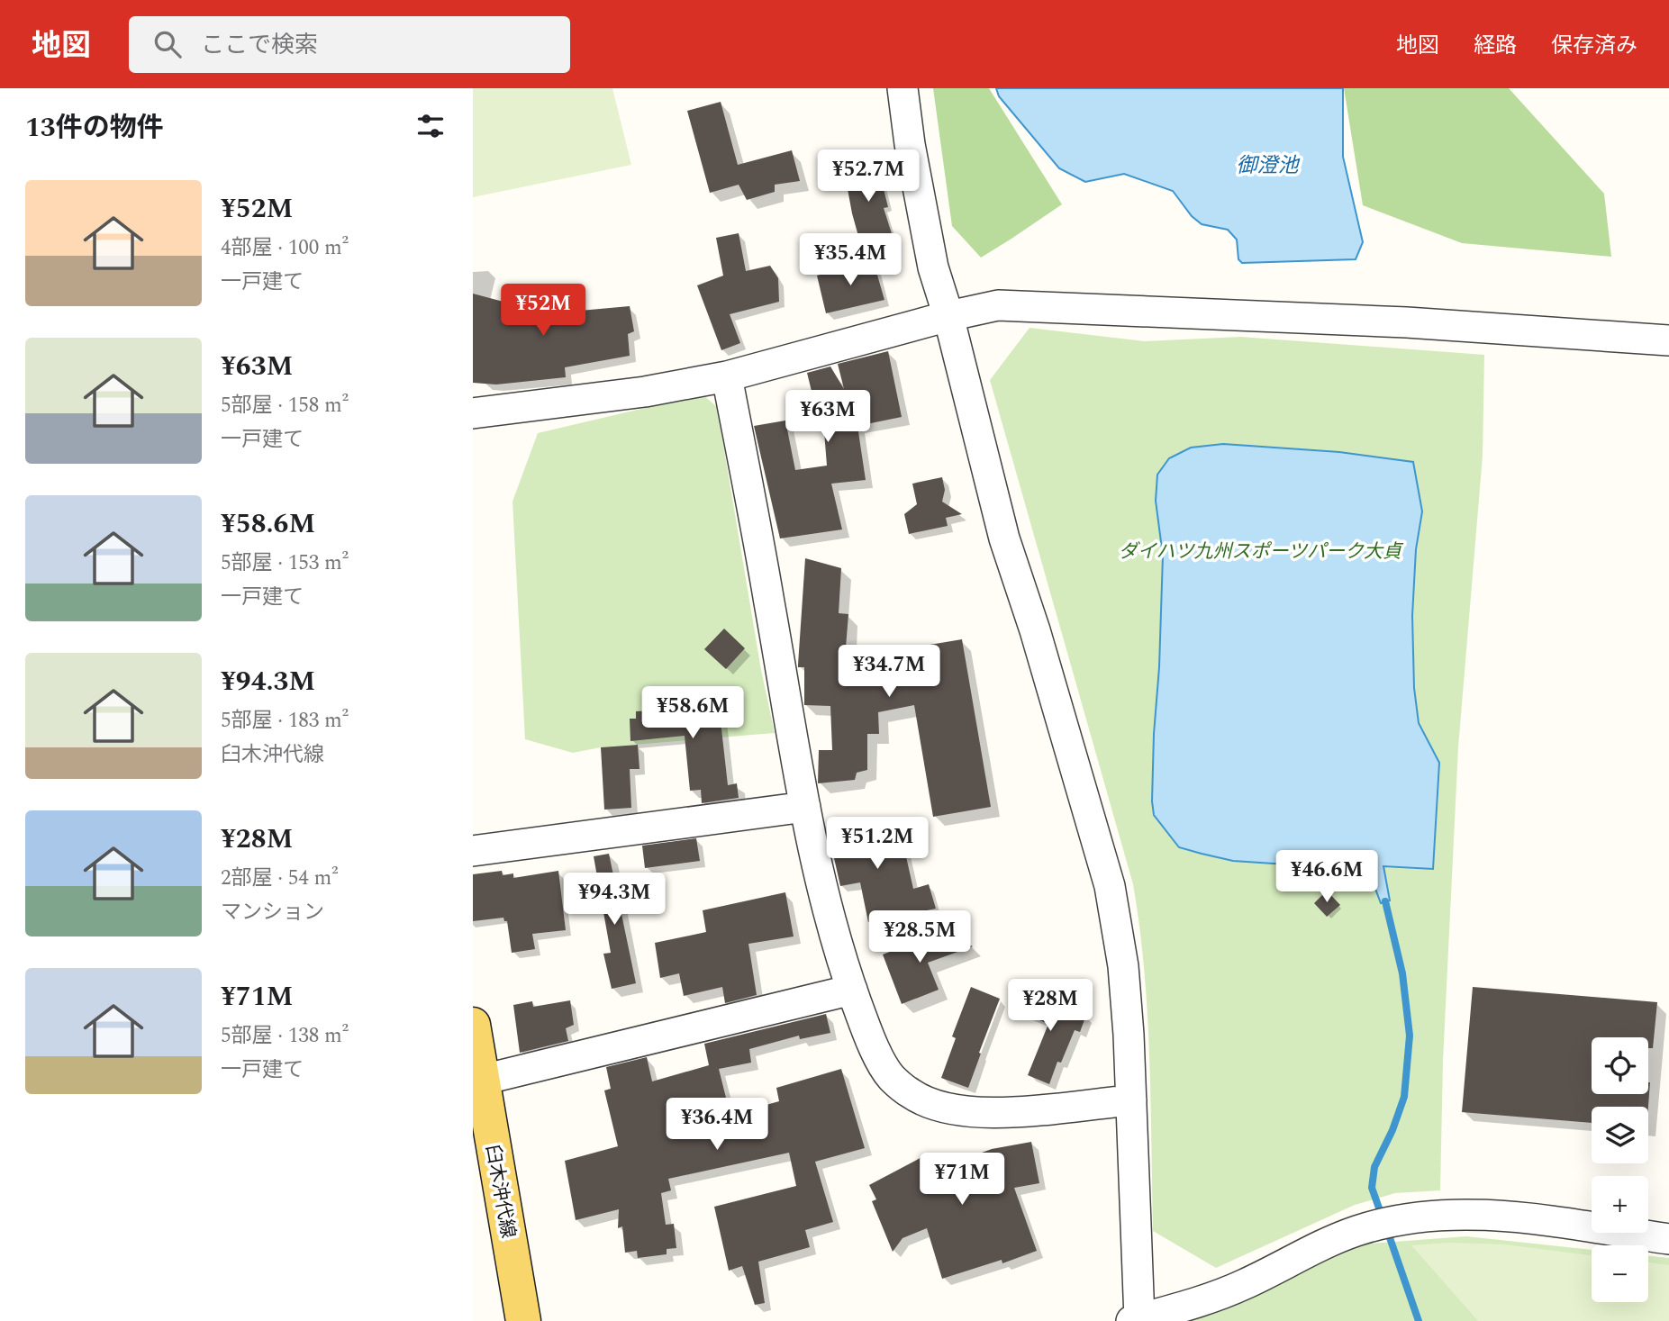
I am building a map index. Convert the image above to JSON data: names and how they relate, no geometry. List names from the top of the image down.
{
  "streets": {
    "main road": ["臼木沖代線"]
  },
  "water": ["御澄池"],
  "parks": ["ダイハツ九州スポーツパーク大貞"],
  "page": {
    "header": "地図",
    "search": "ここで検索",
    "nav": ["地図", "経路", "保存済み"],
    "heading": "13件の物件",
    "price": [
      "¥52.7M",
      "¥35.4M",
      "¥52M",
      "¥63M",
      "¥34.7M",
      "¥58.6M",
      "¥51.2M",
      "¥46.6M",
      "¥94.3M",
      "¥28.5M",
      "¥28M",
      "¥36.4M",
      "¥71M"
    ],
    "list": [
      {
        "name": "¥52M",
        "note": "4部屋 · 100 m² · 一戸建て"
      },
      {
        "name": "¥63M",
        "note": "5部屋 · 158 m² · 一戸建て"
      },
      {
        "name": "¥58.6M",
        "note": "5部屋 · 153 m² · 一戸建て"
      },
      {
        "name": "¥94.3M",
        "note": "5部屋 · 183 m² · 臼木沖代線"
      },
      {
        "name": "¥28M",
        "note": "2部屋 · 54 m² · マンション"
      },
      {
        "name": "¥71M",
        "note": "5部屋 · 138 m² · 一戸建て"
      }
    ],
    "map_buttons": ["+", "−"]
  }
}
